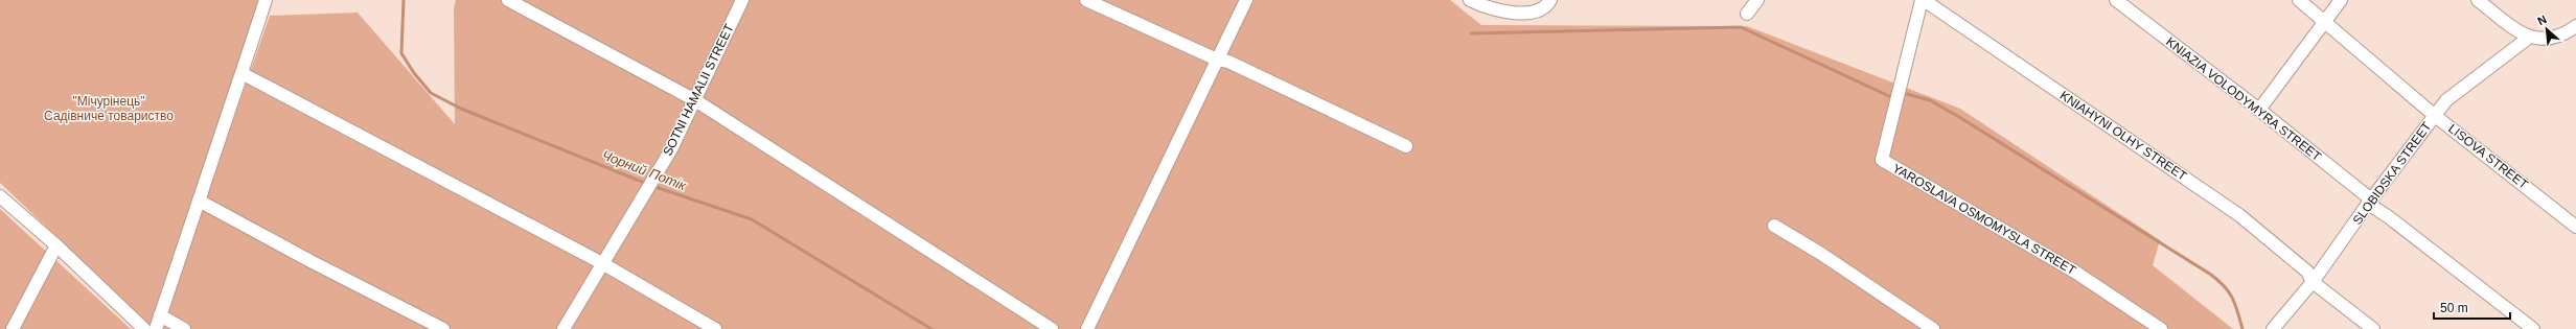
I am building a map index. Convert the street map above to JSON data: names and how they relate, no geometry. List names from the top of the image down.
{
  "streets": {
    "street": [
      "SOTNI HAMALII STREET",
      "KNIAZIA VOLODYMYRA STREET",
      "KNIAHYNI OLHY STREET",
      "LISOVA STREET",
      "SLOBIDSKA STREET",
      "YAROSLAVA OSMOMYSLA STREET"
    ]
  },
  "crossings": [
    ["KNIAZIA VOLODYMYRA STREET", "SLOBIDSKA STREET"],
    ["KNIAHYNI OLHY STREET", "SLOBIDSKA STREET"],
    ["KNIAHYNI OLHY STREET", "YAROSLAVA OSMOMYSLA STREET"],
    ["LISOVA STREET", "SLOBIDSKA STREET"]
  ],
  "water": ["Чорний Потік"],
  "parks": ["\"Мічурінець\" Садівниче товариство"],
  "scale_bar": "50 m",
  "north": "top left"
}
